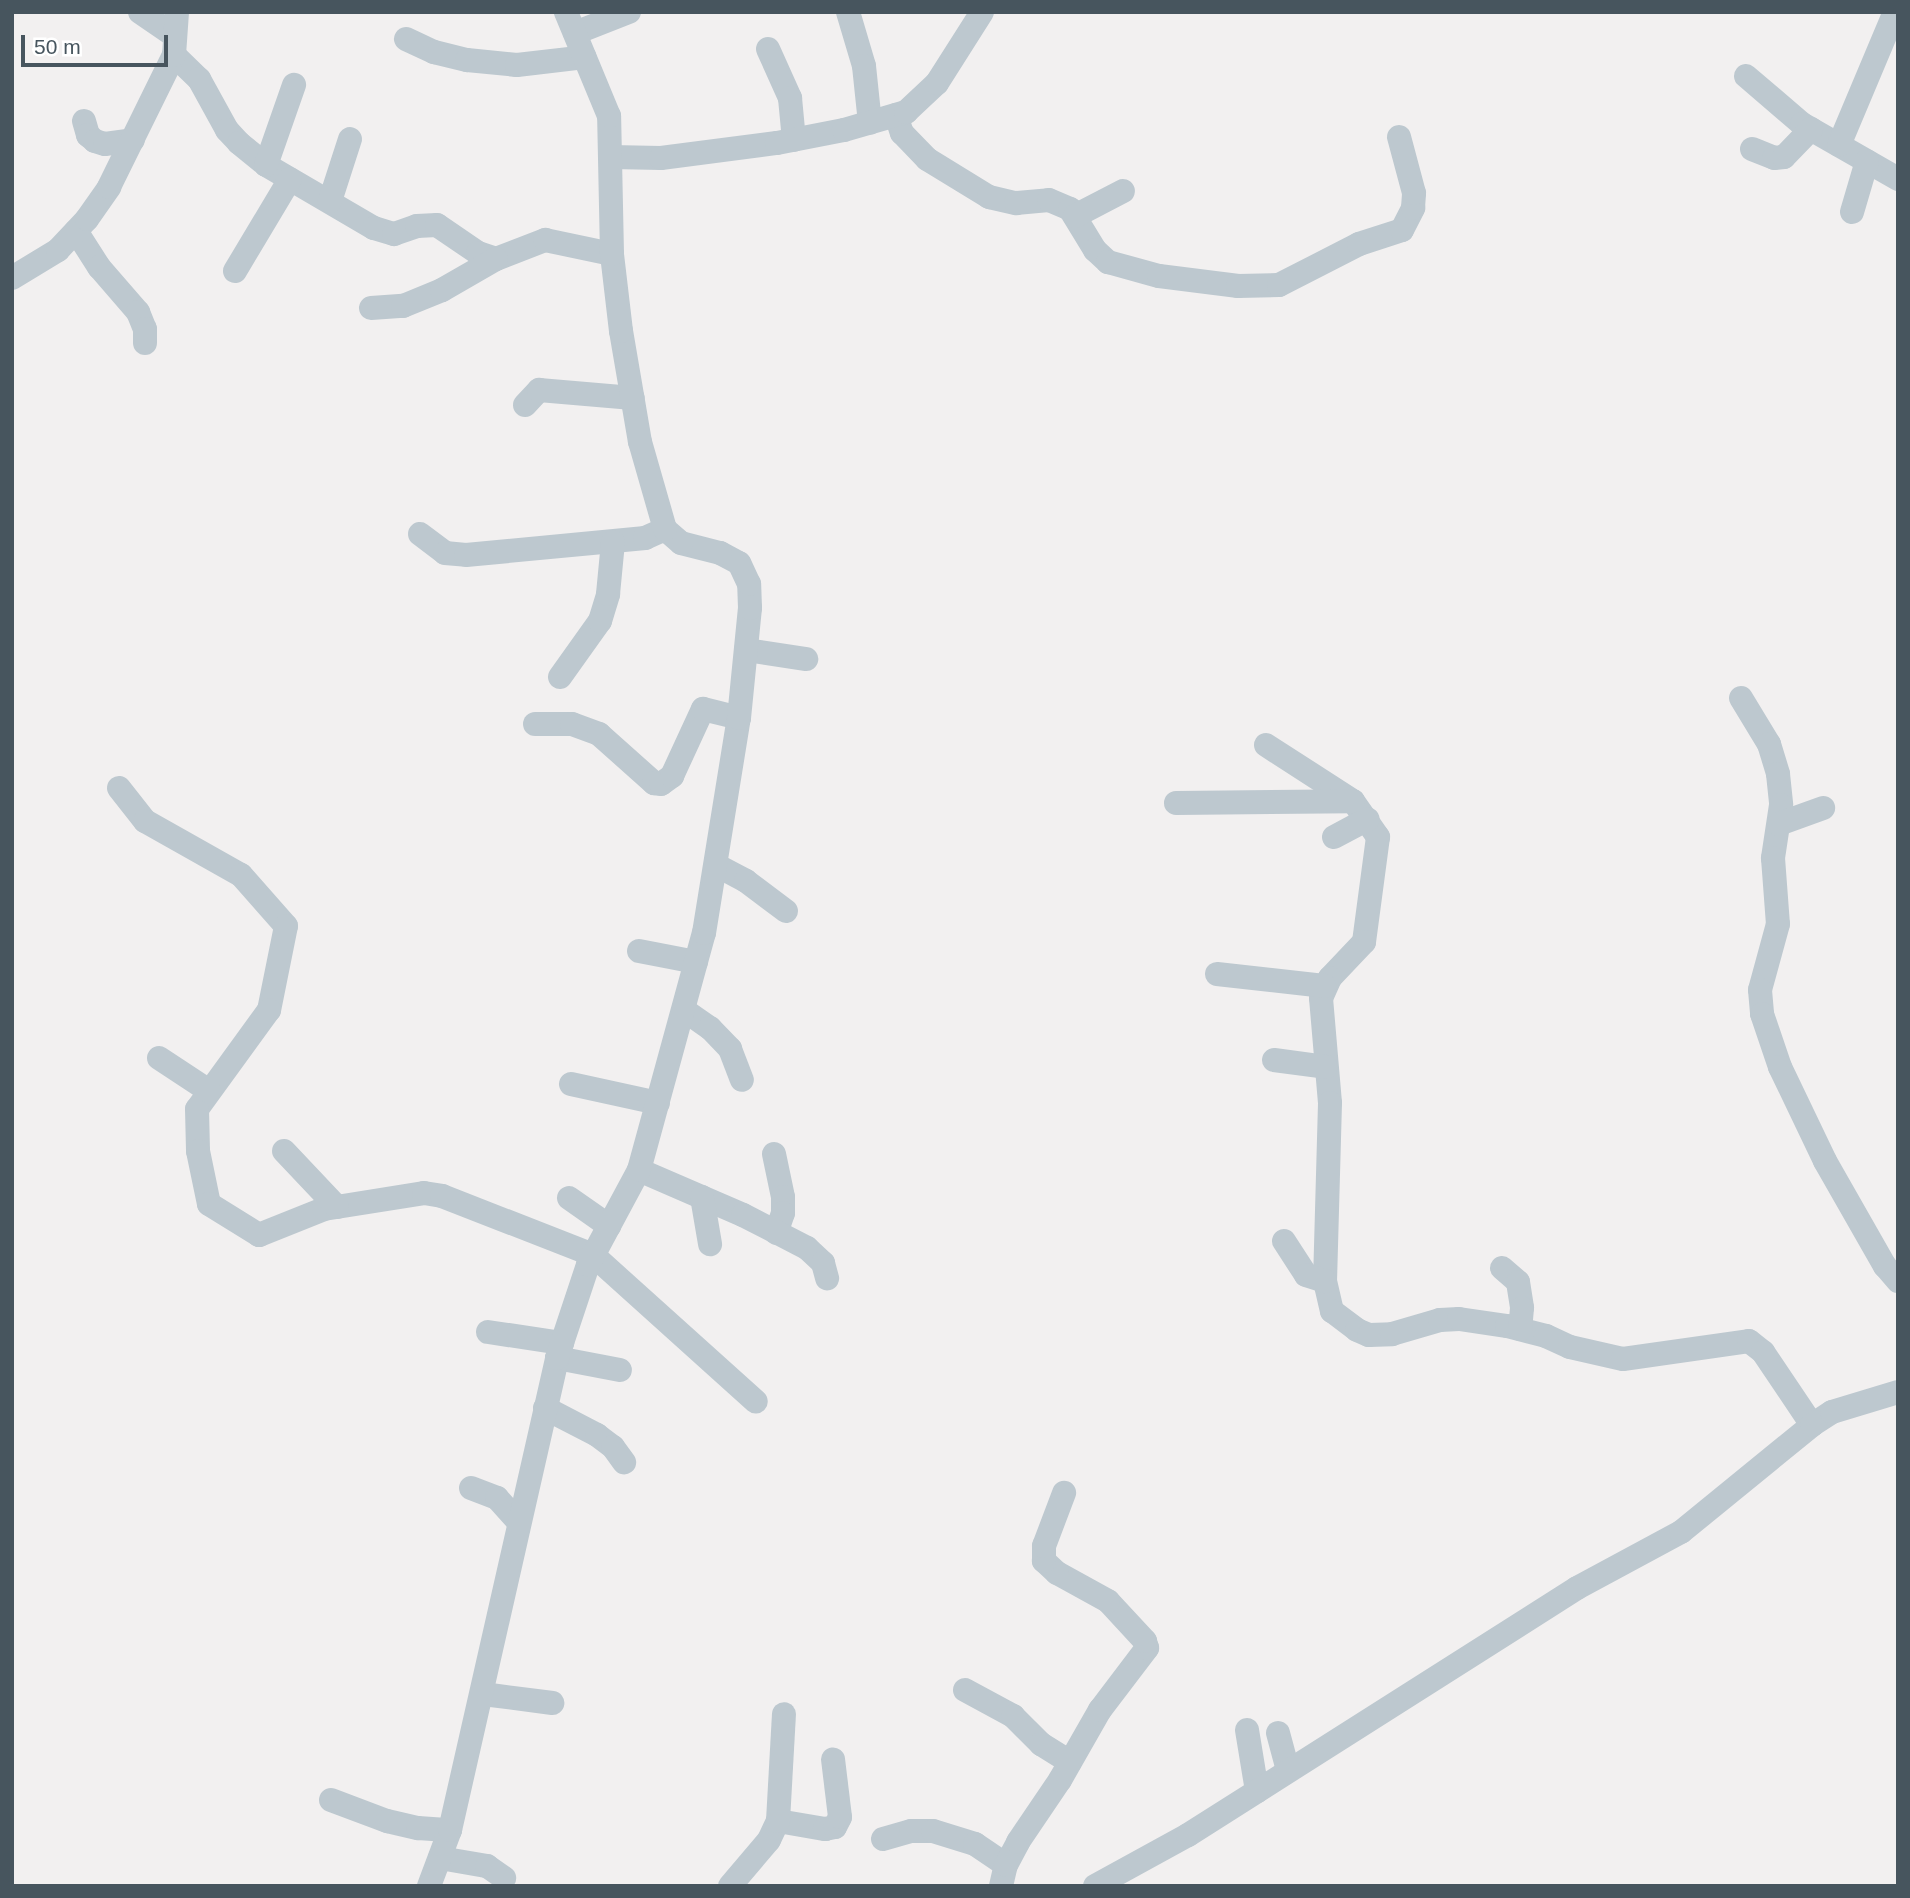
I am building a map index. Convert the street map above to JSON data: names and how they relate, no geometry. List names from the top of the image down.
{
  "scale_bar": "50 m"
}
